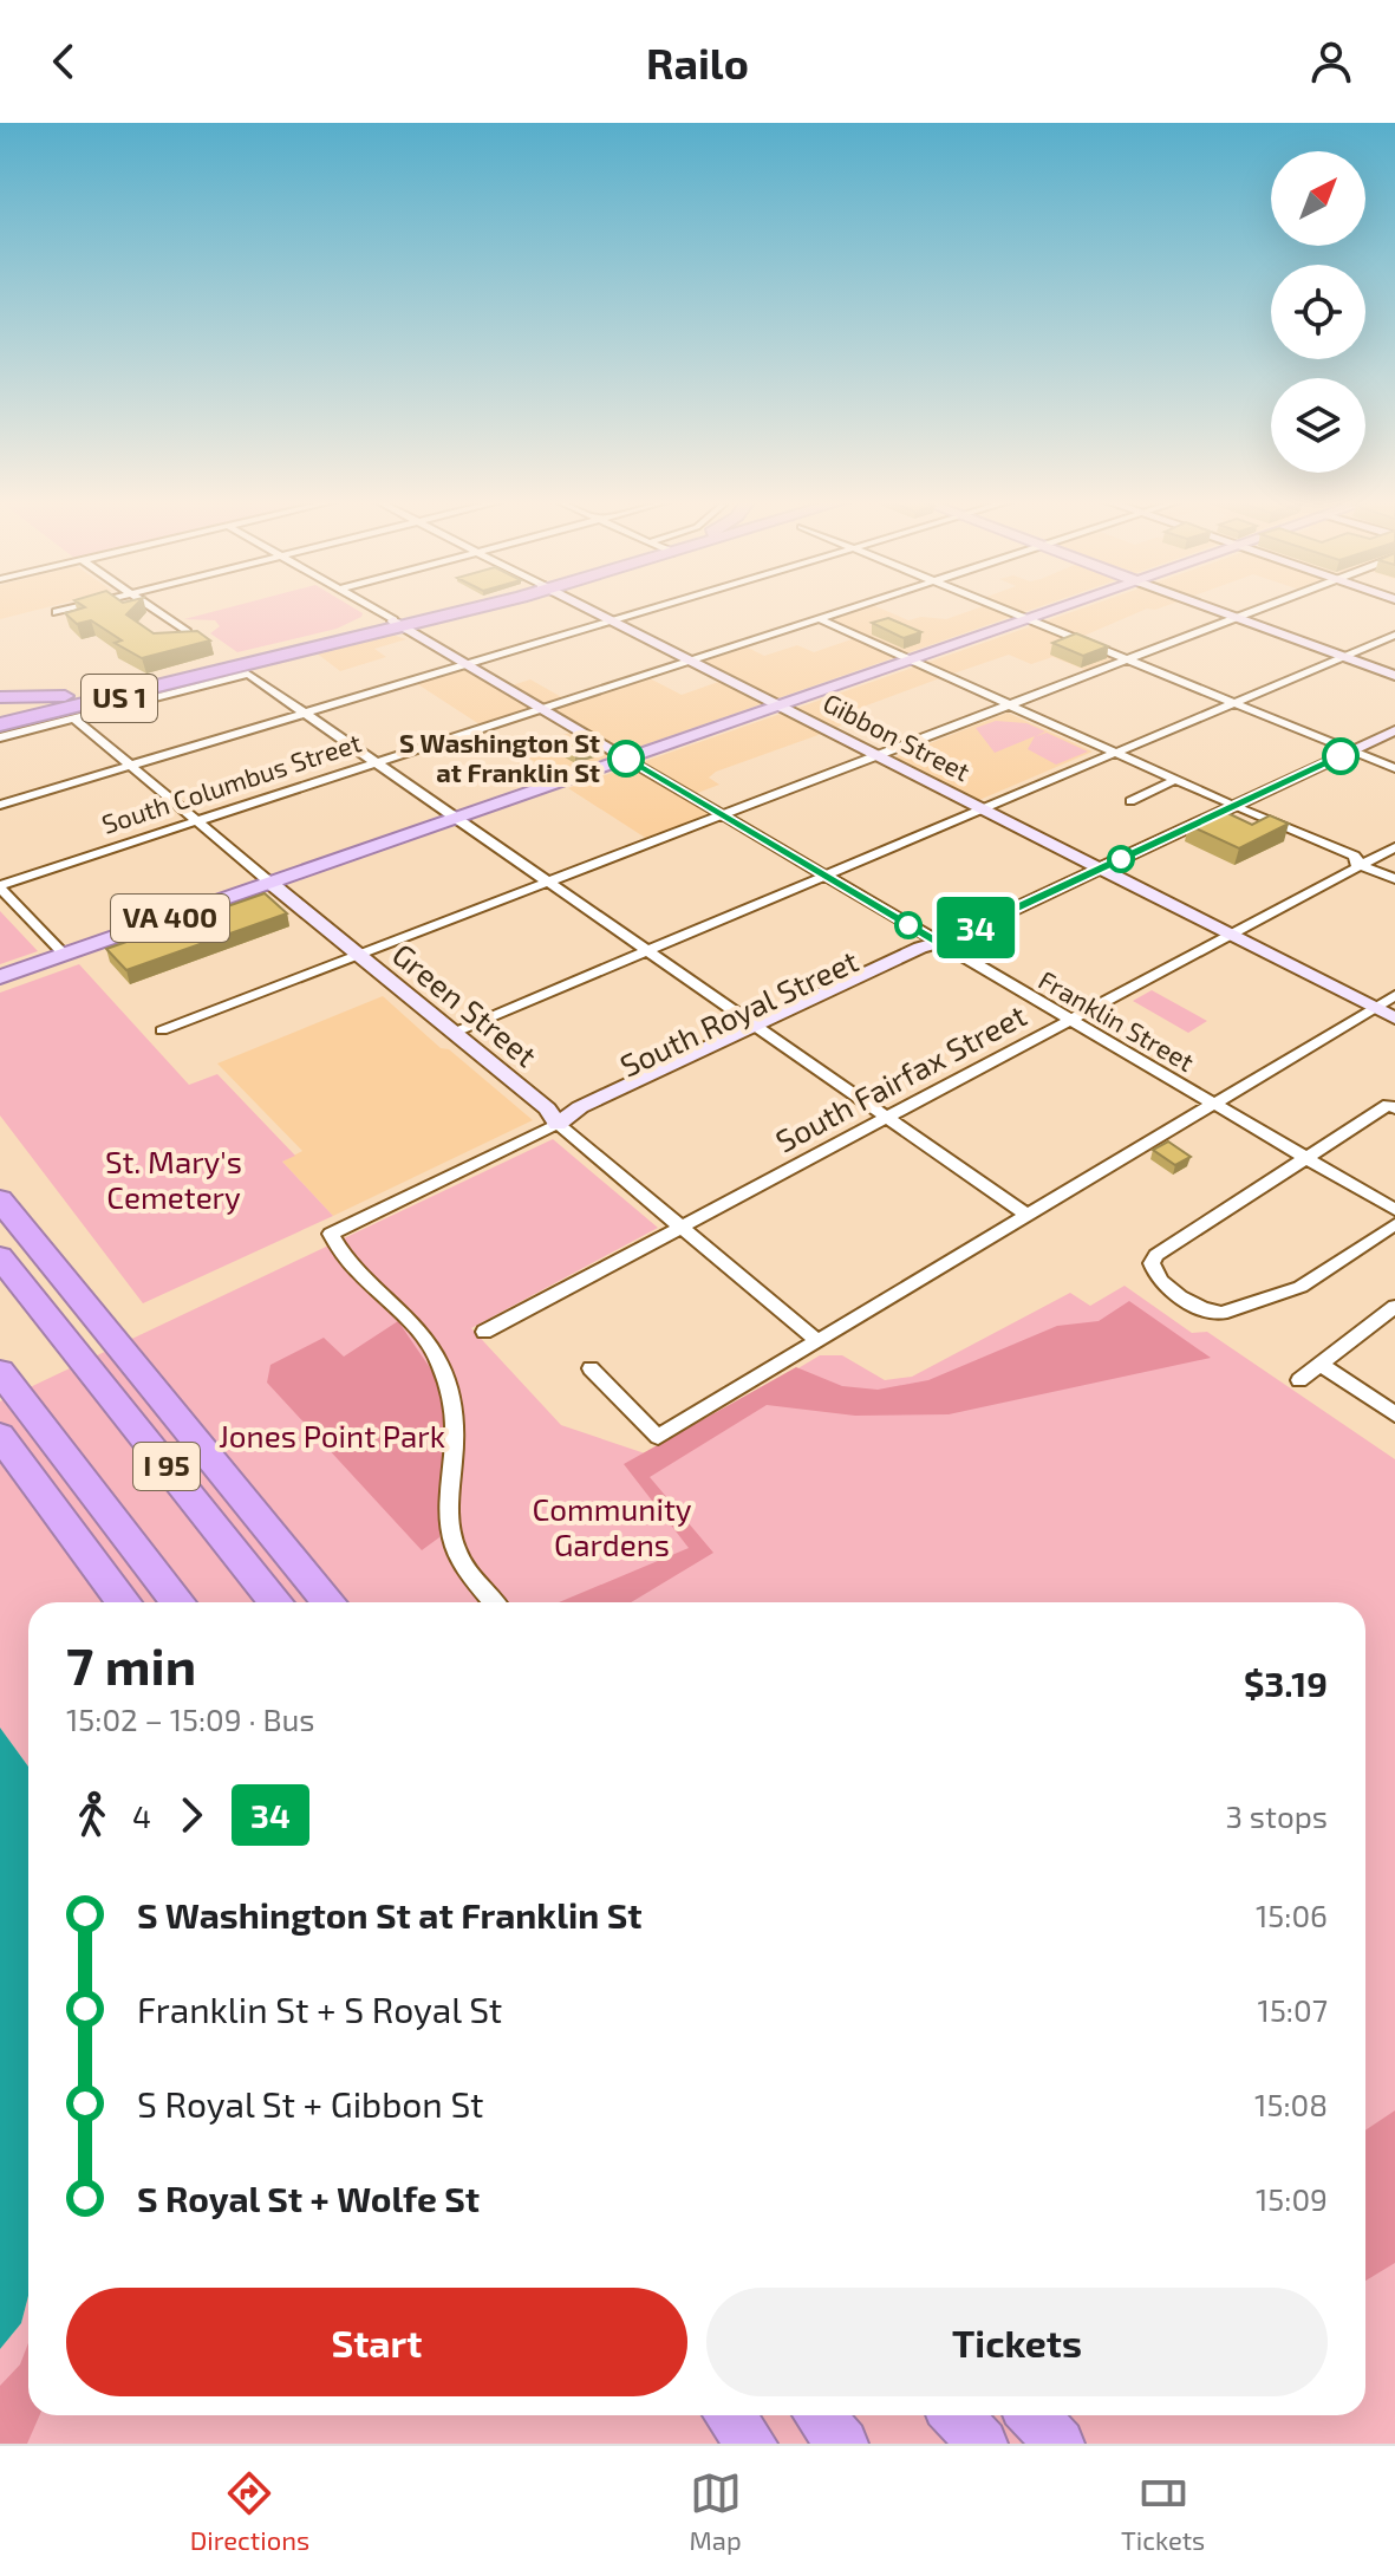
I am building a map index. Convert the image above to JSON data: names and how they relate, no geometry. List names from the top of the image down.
{
  "streets": {
    "highway": ["US 1", "I 95"],
    "main road": [
      "Gibbon Street",
      "VA 400",
      "Green Street",
      "South Royal Street",
      "Franklin Street"
    ],
    "street": ["South Columbus Street", "South Fairfax Street"]
  },
  "crossings": [
    ["US 1", "Franklin Street"],
    ["Gibbon Street", "South Columbus Street"],
    ["Gibbon Street", "VA 400"],
    ["Gibbon Street", "South Royal Street"],
    ["Gibbon Street", "South Fairfax Street"],
    ["South Columbus Street", "Green Street"],
    ["South Columbus Street", "Franklin Street"],
    ["VA 400", "Green Street"],
    ["VA 400", "Franklin Street"],
    ["Green Street", "South Royal Street"],
    ["Green Street", "South Fairfax Street"],
    ["South Royal Street", "Franklin Street"],
    ["Franklin Street", "South Fairfax Street"]
  ],
  "parks": ["St. Mary's Cemetery", "Jones Point Park", "Community Gardens"],
  "places": ["S Washington St at Franklin St"],
  "lines": ["bus line 34"],
  "north": "top right",
  "page": {
    "header": "Railo",
    "on_map": "34",
    "heading": ["7 min", "15:02 – 15:09 · Bus", "$3.19"],
    "legs": ["4", "34", "3 stops"],
    "list": [
      {
        "name": "S Washington St at Franklin St",
        "value": "15:06"
      },
      {
        "name": "Franklin St + S Royal St",
        "value": "15:07"
      },
      {
        "name": "S Royal St + Gibbon St",
        "value": "15:08"
      },
      {
        "name": "S Royal St + Wolfe St",
        "value": "15:09"
      }
    ],
    "buttons": ["Start", "Tickets"],
    "tabs": ["Directions", "Map", "Tickets"]
  }
}
